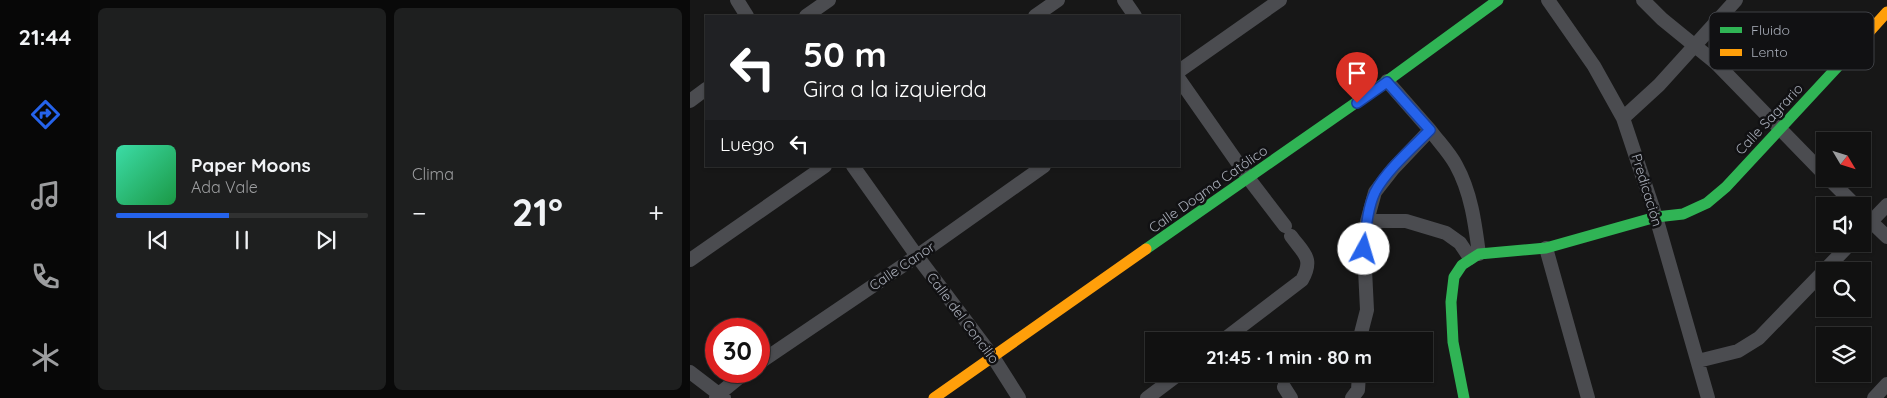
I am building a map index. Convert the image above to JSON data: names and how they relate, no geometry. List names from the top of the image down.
{
  "streets": {
    "street": [
      "Calle Sagrario",
      "Calle Dogma Católico",
      "Predicación",
      "Calle Canor",
      "Calle del Concilio"
    ]
  },
  "crossings": [
    ["Calle Sagrario", "Predicación"],
    ["Calle Dogma Católico", "Calle del Concilio"],
    ["Calle Canor", "Calle del Concilio"]
  ],
  "legend": ["Fluido", "Lento"],
  "north": "bottom right",
  "page": {
    "tabs": "21:44",
    "tile": "Clima",
    "turn": ["50 m", "Gira a la izquierda"],
    "then": "Luego",
    "song": ["Paper Moons", "Ada Vale"],
    "heat": ["−", "21°", "+"],
    "limit": "30",
    "trip": "21:45 · 1 min · 80 m"
  }
}
